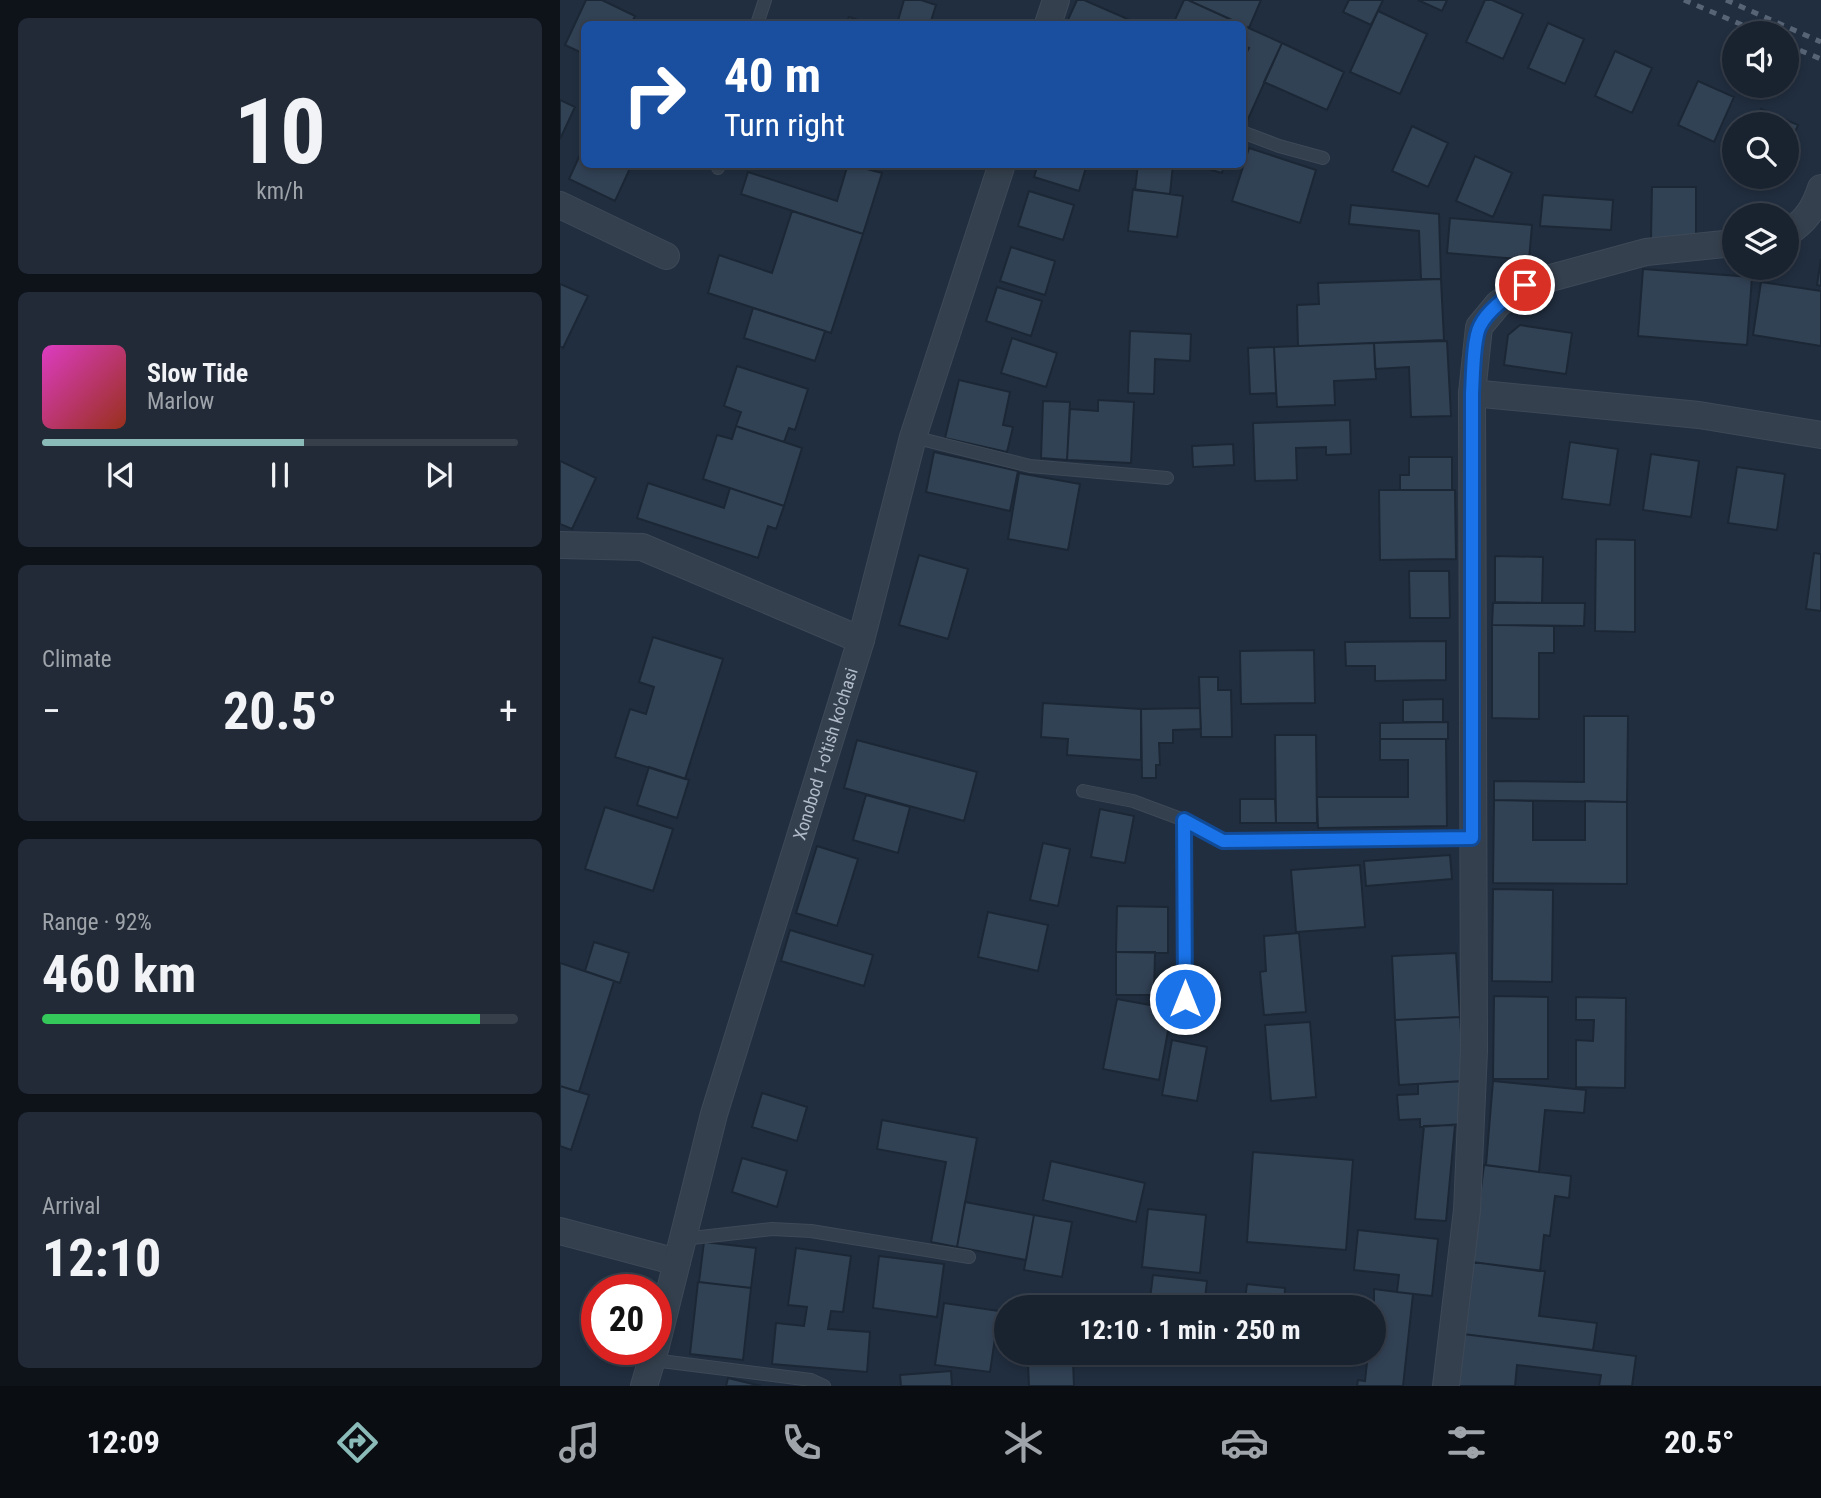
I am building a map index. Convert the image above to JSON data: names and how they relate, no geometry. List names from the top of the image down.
{
  "streets": {
    "street": ["Xonobod 1-o'tish ko'chasi"]
  },
  "page": {
    "tile": [
      ["10", "km/h"],
      "Climate",
      ["Range · 92%", "460 km"],
      ["Arrival", "12:10"]
    ],
    "turn": ["40 m", "Turn right"],
    "song": ["Slow Tide", "Marlow"],
    "heat": ["−", "20.5°", "+"],
    "limit": "20",
    "trip": "12:10 · 1 min · 250 m",
    "tabs": ["12:09", "20.5°"]
  }
}
